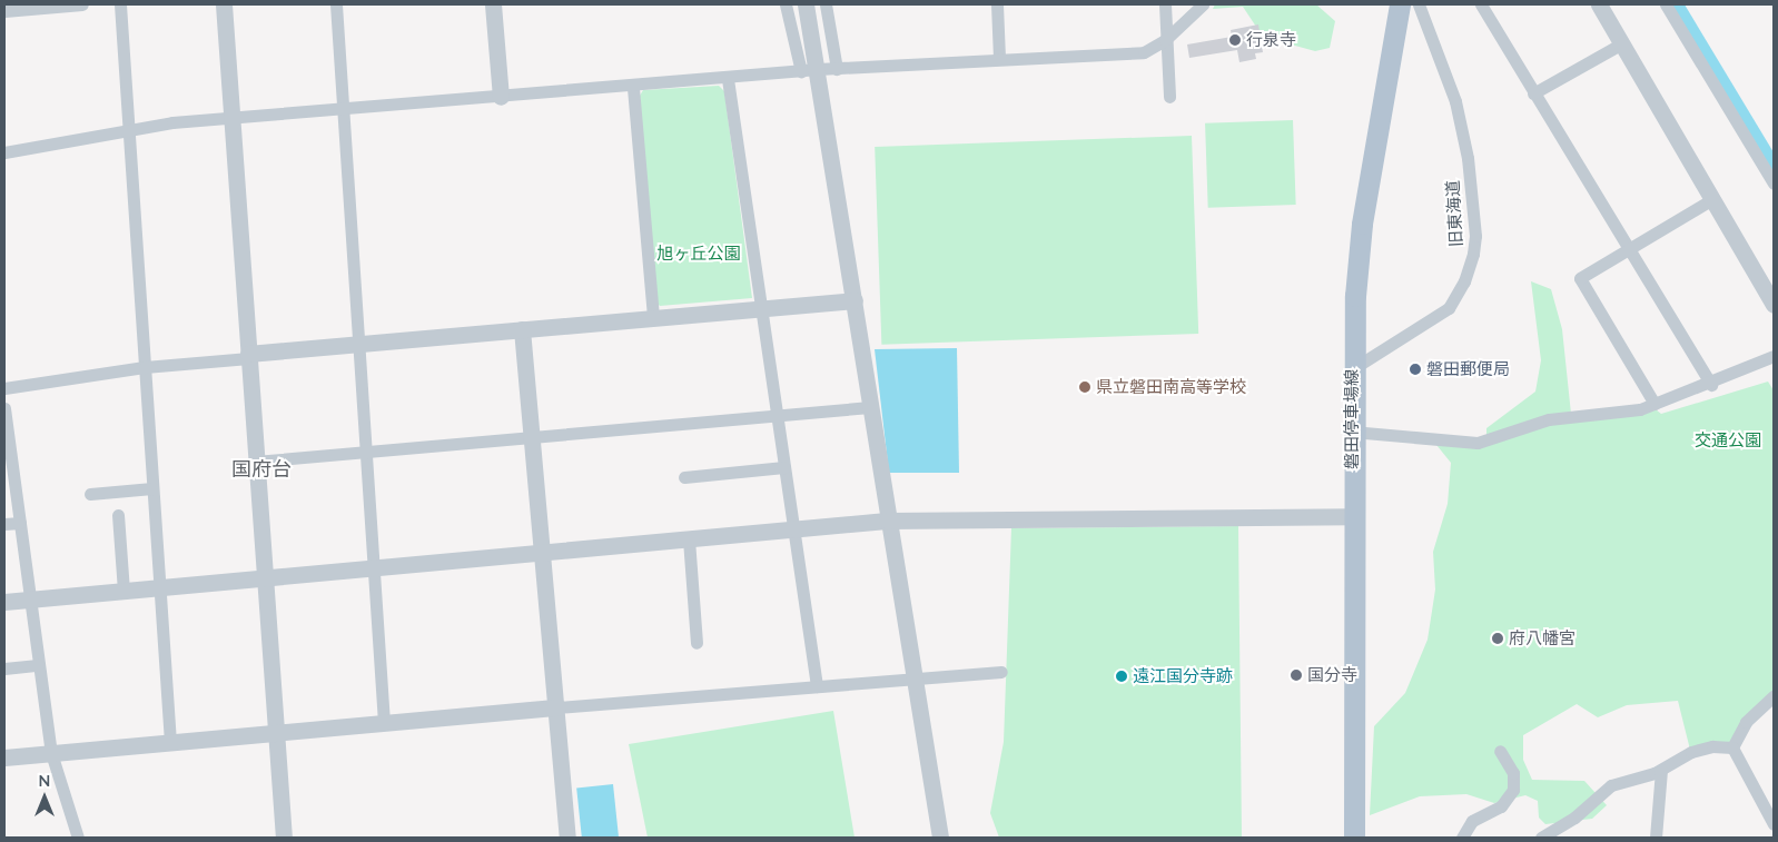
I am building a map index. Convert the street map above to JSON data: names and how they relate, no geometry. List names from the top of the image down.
{
  "streets": {
    "main road": ["磐田停車場線"],
    "street": ["旧東海道"]
  },
  "crossings": [
    ["旧東海道", "磐田停車場線"]
  ],
  "districts": ["国府台"],
  "parks": ["旭ヶ丘公園", "交通公園"],
  "places": [
    "行泉寺",
    "磐田郵便局",
    "県立磐田南高等学校",
    "府八幡宮",
    "国分寺",
    "遠江国分寺跡"
  ],
  "north": "top"
}
